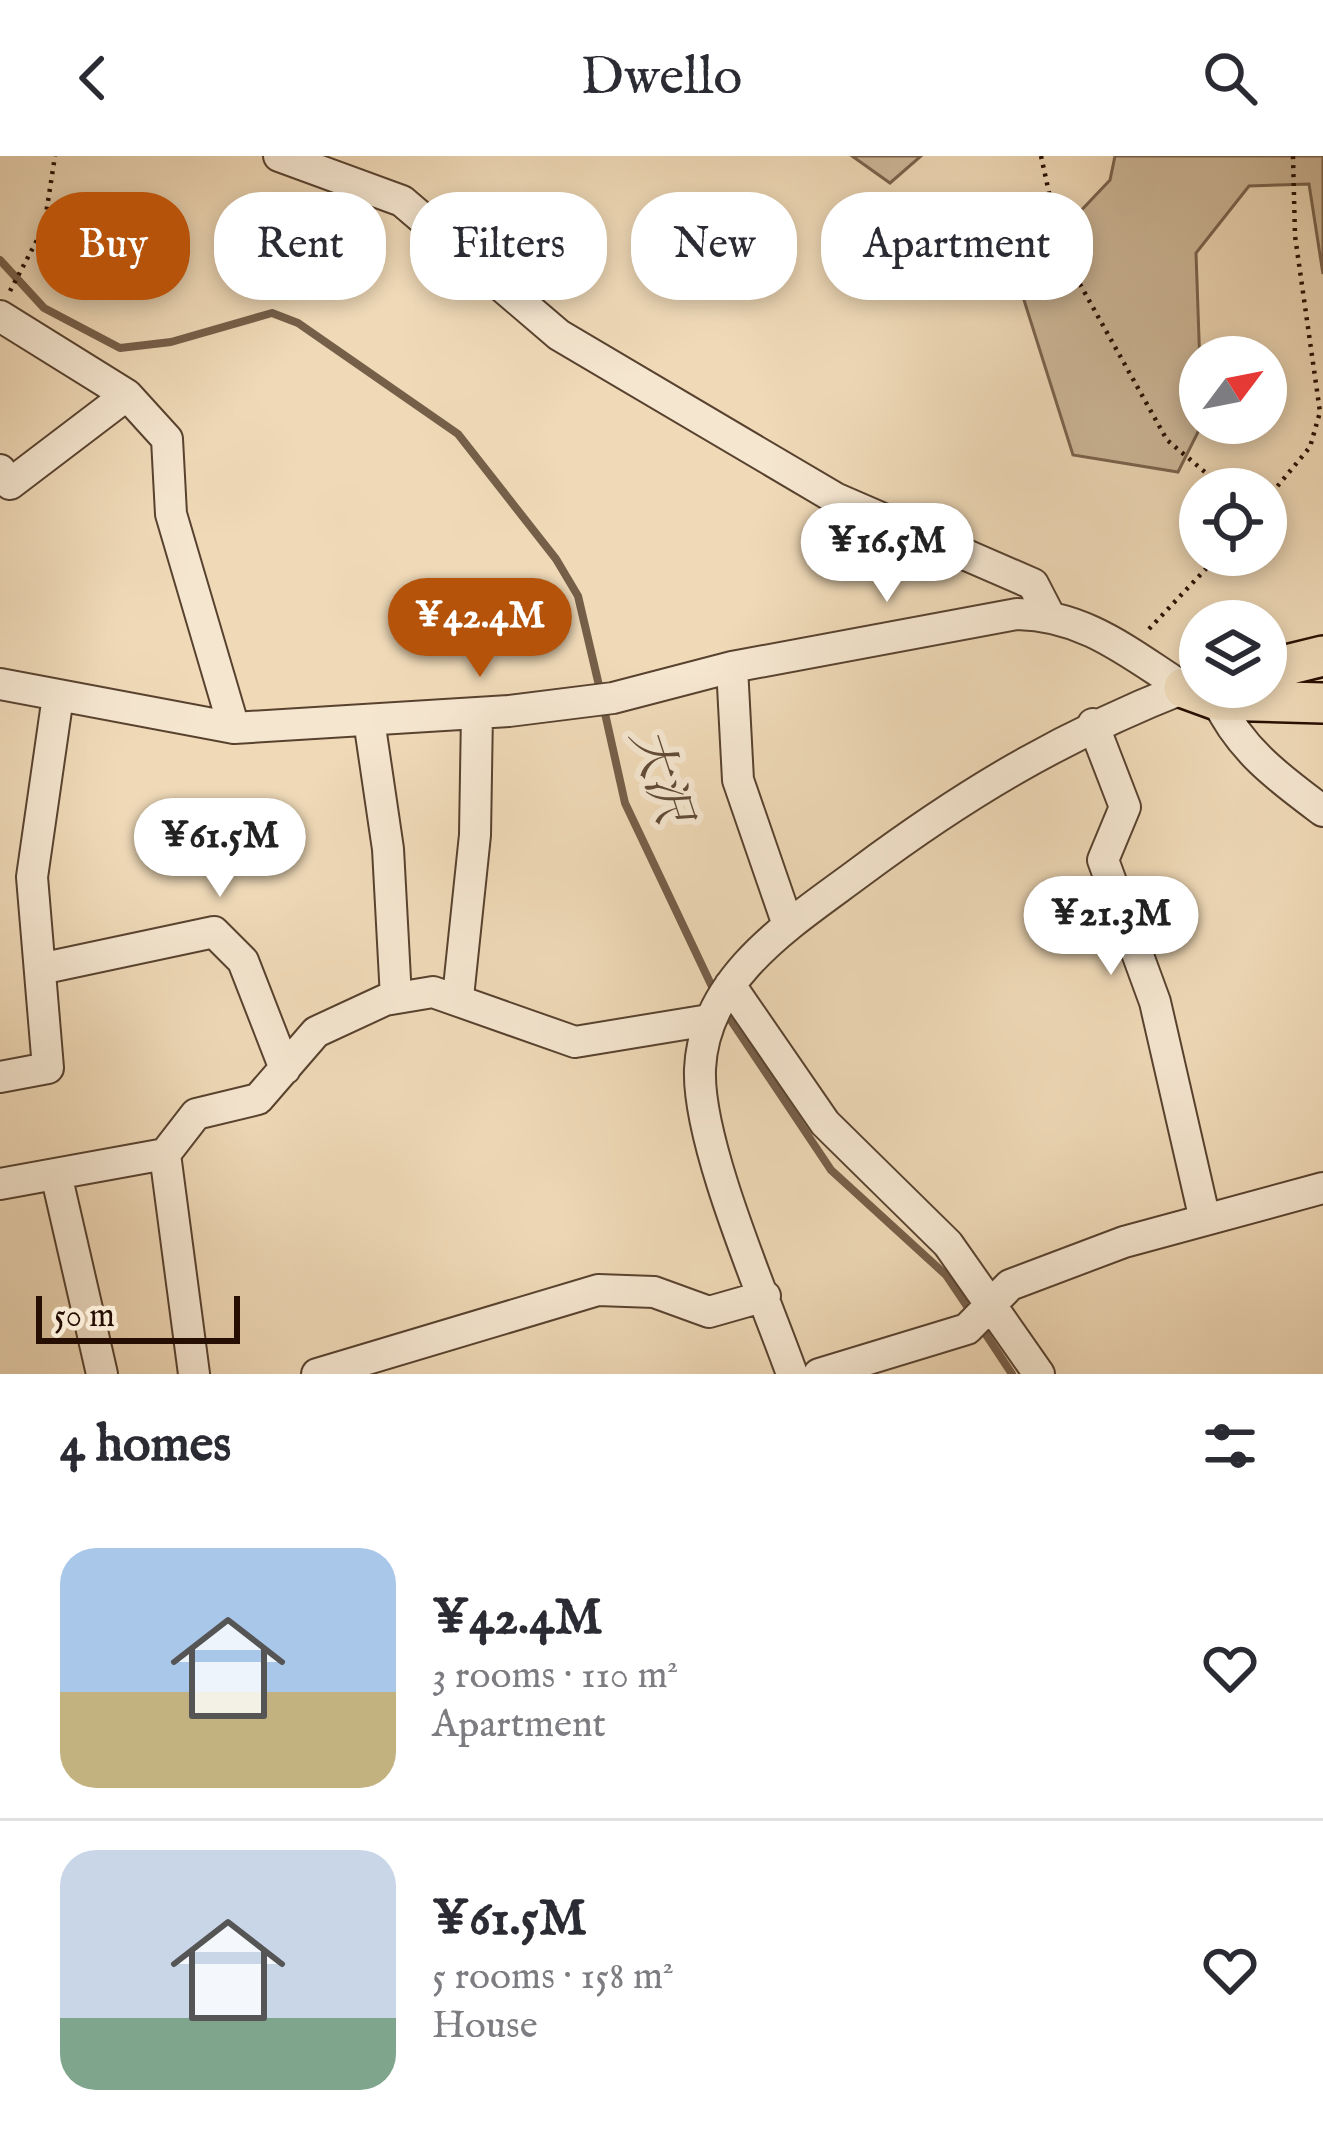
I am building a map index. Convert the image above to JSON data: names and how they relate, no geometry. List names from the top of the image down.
{
  "water": ["大沢"],
  "scale_bar": "50 m",
  "north": "top right",
  "page": {
    "header": "Dwello",
    "chip": [
      "Buy",
      "Rent",
      "Filters",
      "New",
      "Apartment"
    ],
    "price": [
      "¥16.5M",
      "¥42.4M",
      "¥61.5M",
      "¥21.3M"
    ],
    "scale": "50 m",
    "heading": "4 homes",
    "list": [
      {
        "name": "¥42.4M",
        "note": "3 rooms · 110 m² · Apartment"
      },
      {
        "name": "¥61.5M",
        "note": "5 rooms · 158 m² · House"
      }
    ]
  }
}
